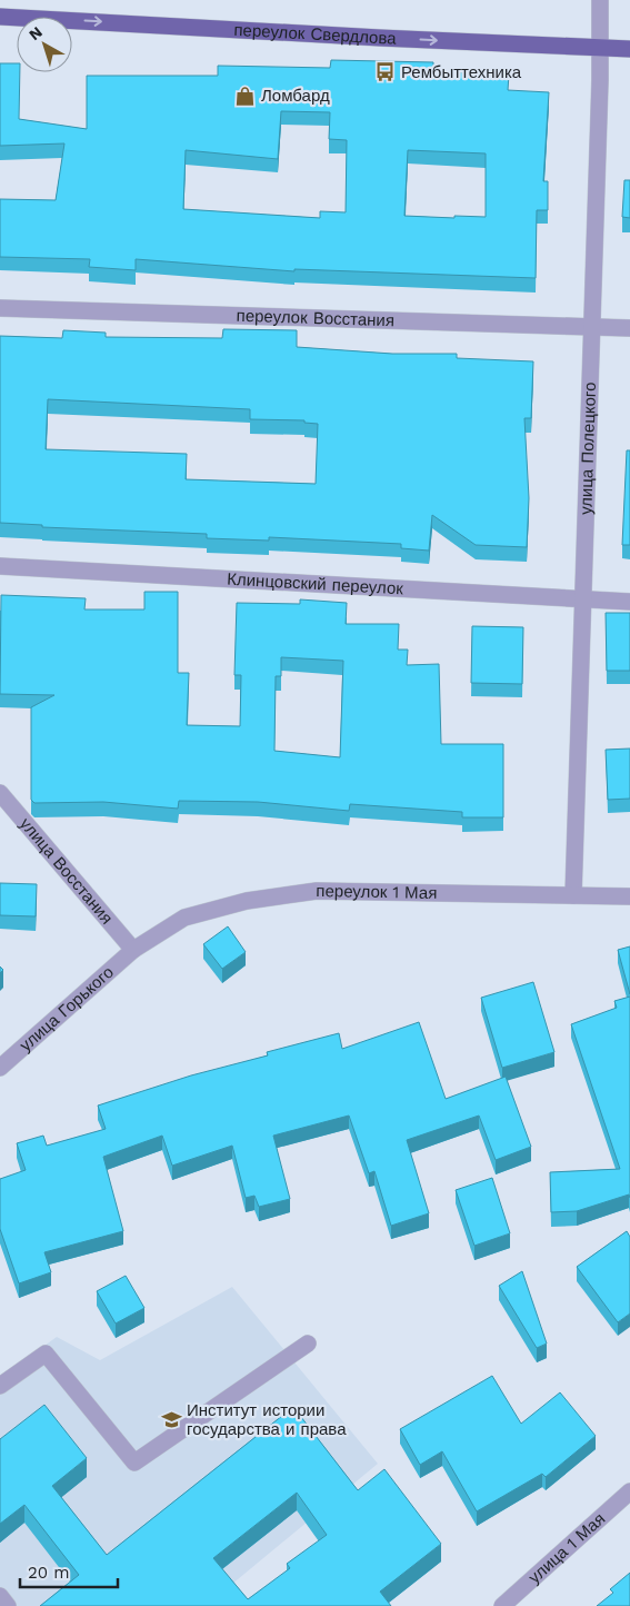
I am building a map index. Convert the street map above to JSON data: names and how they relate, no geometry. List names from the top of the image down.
{
  "streets": {
    "main road": ["переулок Свердлова"],
    "street": [
      "переулок Восстания",
      "улица Полецкого",
      "Клинцовский переулок",
      "улица Восстания",
      "переулок 1 Мая",
      "улица Горького",
      "улица 1 Мая"
    ]
  },
  "crossings": [
    ["переулок Свердлова", "улица Полецкого"],
    ["переулок Восстания", "улица Полецкого"],
    ["улица Полецкого", "Клинцовский переулок"],
    ["улица Полецкого", "переулок 1 Мая"],
    ["улица Восстания", "переулок 1 Мая"],
    ["улица Восстания", "улица Горького"],
    ["переулок 1 Мая", "улица Горького"]
  ],
  "one_way": ["переулок Свердлова"],
  "places": {
    "bus stop": ["Рембыттехника"],
    "shop": ["Ломбард"],
    "school or university": ["Институт истории государства и права"]
  },
  "scale_bar": "20 m",
  "north": "top left"
}
